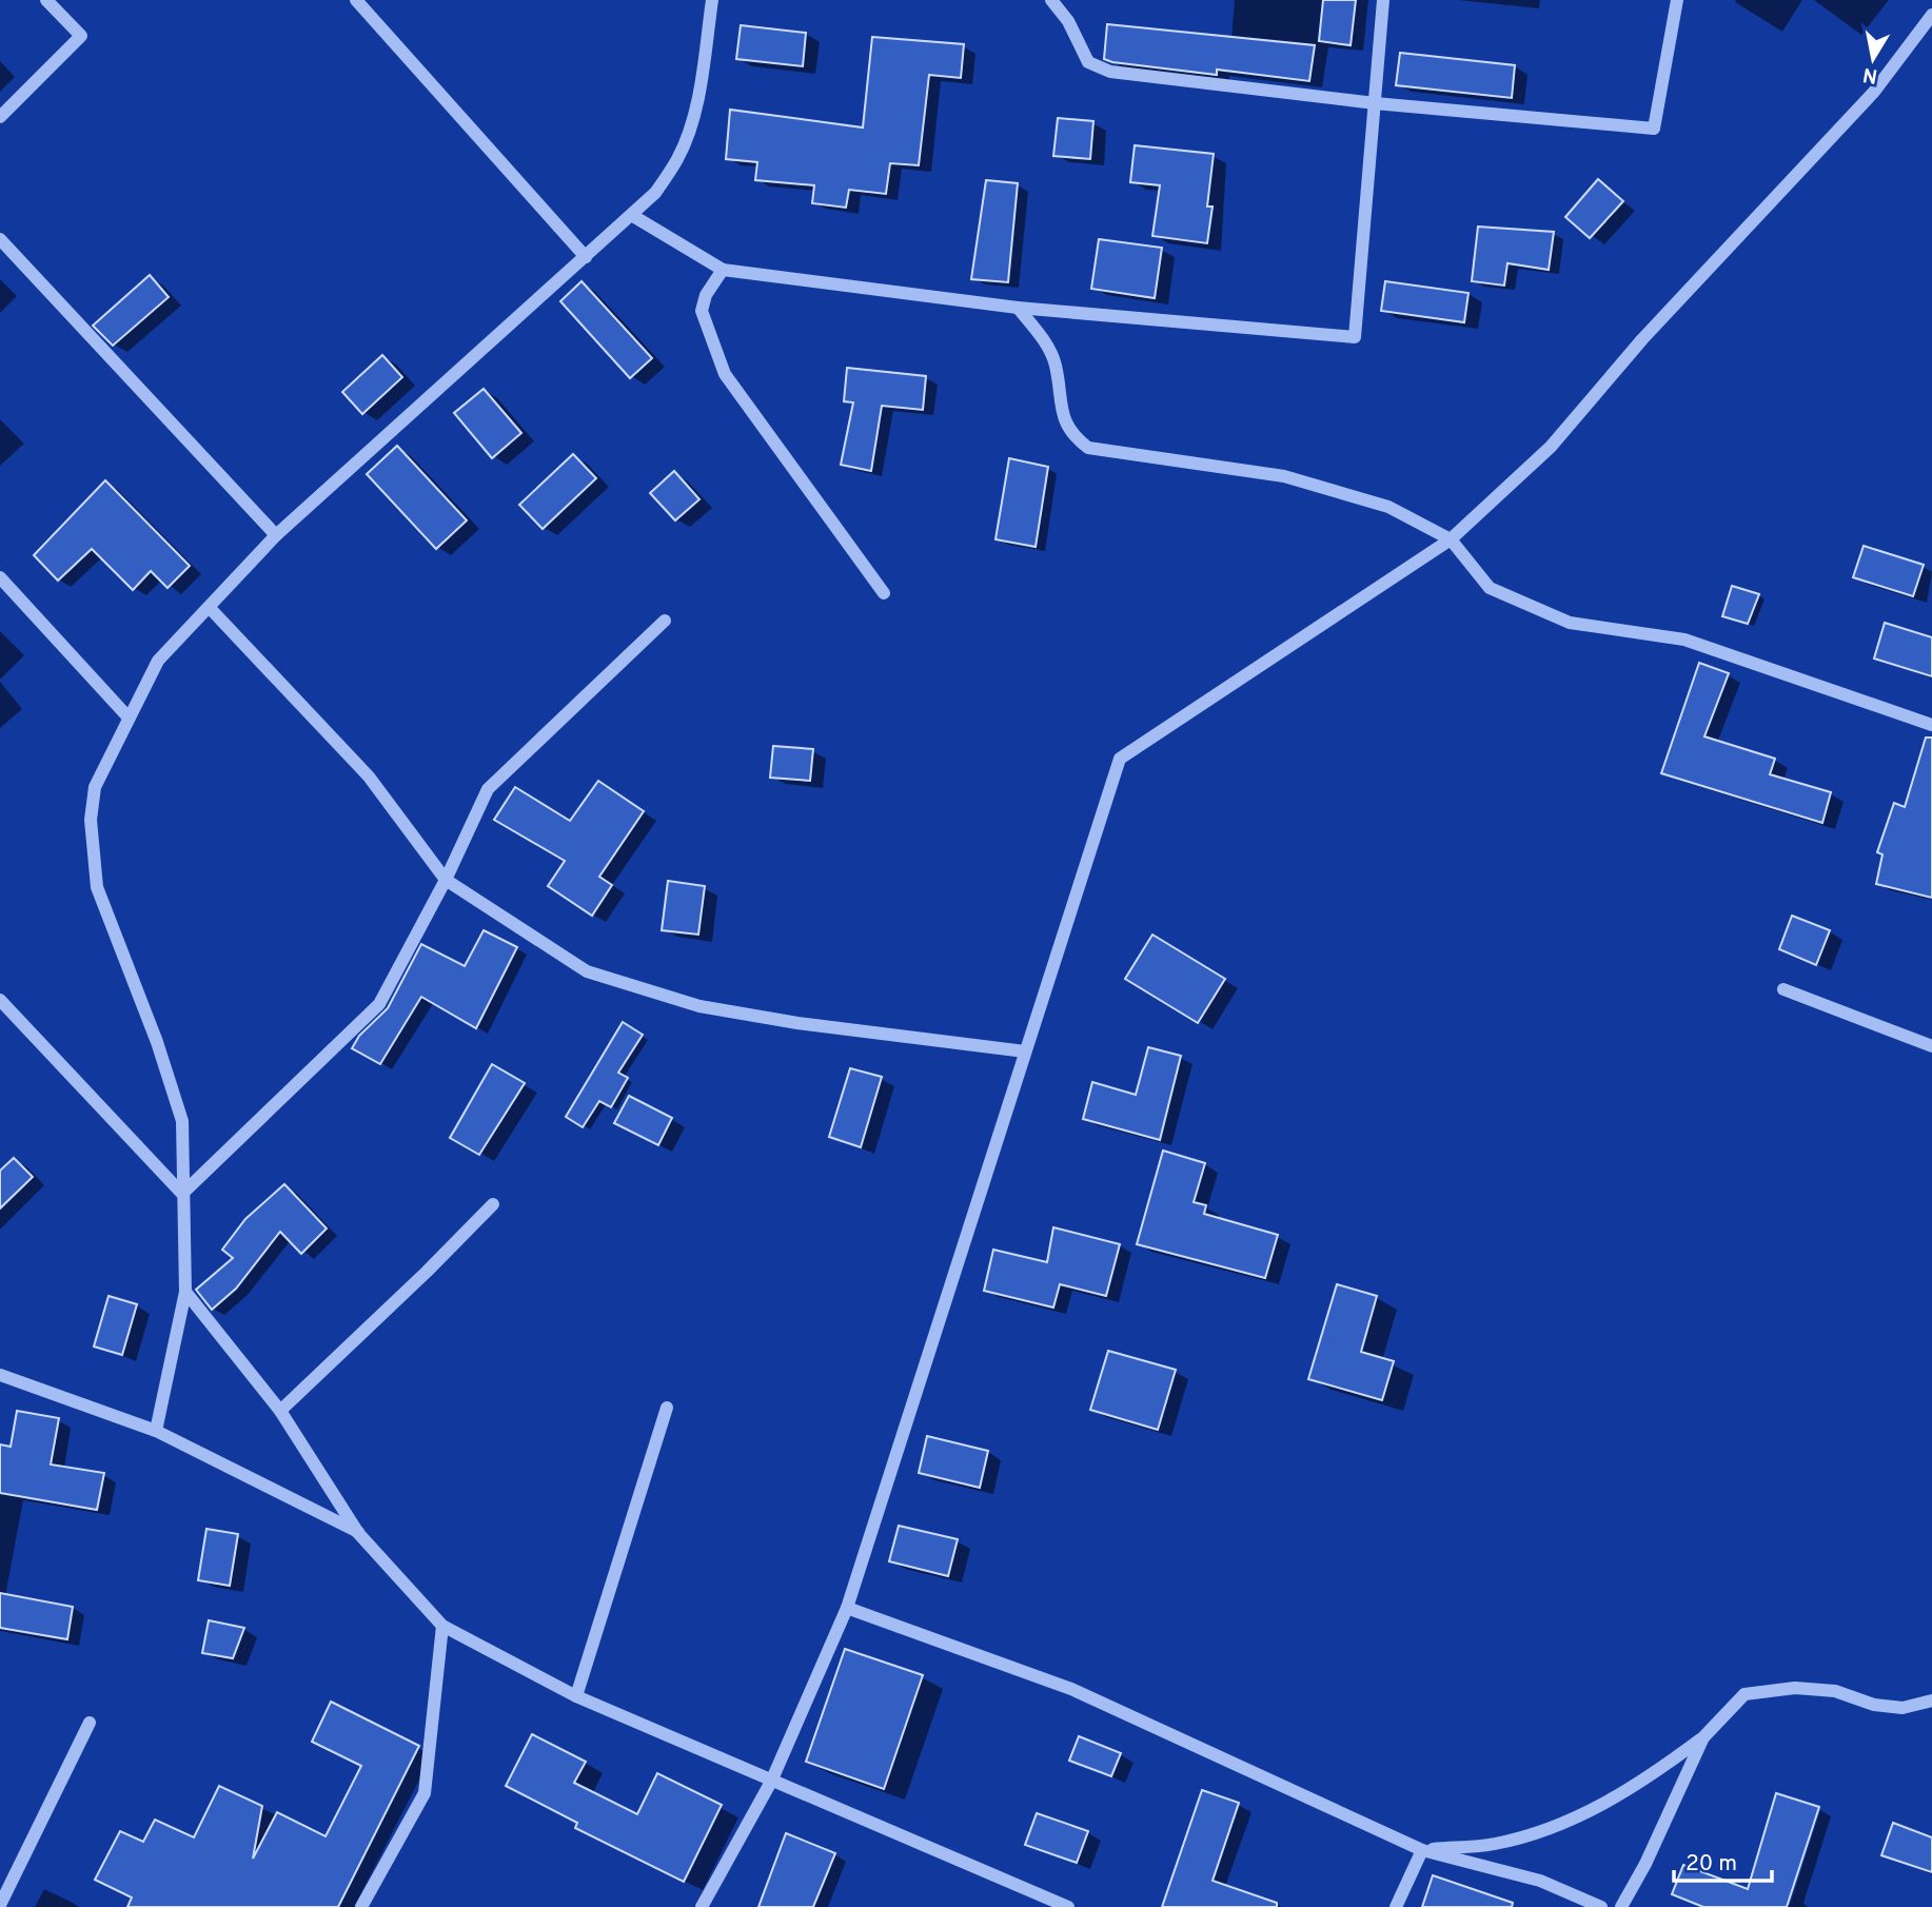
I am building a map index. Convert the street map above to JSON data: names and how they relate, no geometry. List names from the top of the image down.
{
  "scale_bar": "20 m",
  "north": "bottom"
}
